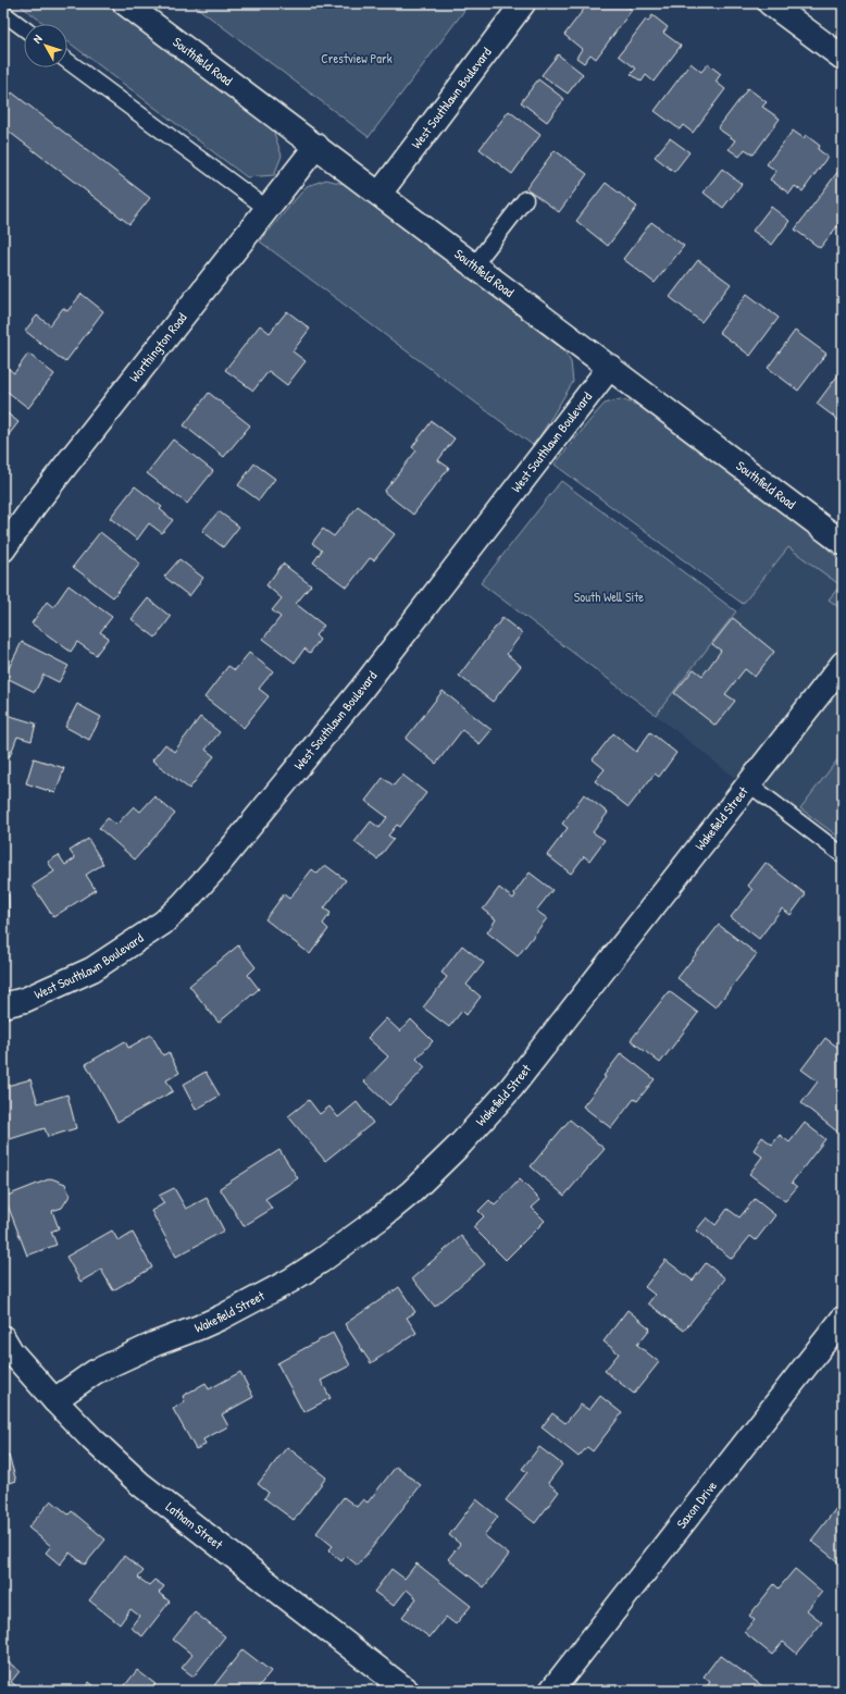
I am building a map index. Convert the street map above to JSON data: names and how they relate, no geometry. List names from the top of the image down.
{
  "streets": {
    "street": [
      "Southfield Road",
      "West Southlawn Boulevard",
      "Worthington Road",
      "Wakefield Street",
      "Saxon Drive",
      "Latham Street"
    ]
  },
  "crossings": [
    ["Southfield Road", "West Southlawn Boulevard"],
    ["Southfield Road", "Worthington Road"],
    ["Wakefield Street", "Latham Street"]
  ],
  "parks": ["Crestview Park", "South Well Site"],
  "north": "top left"
}
